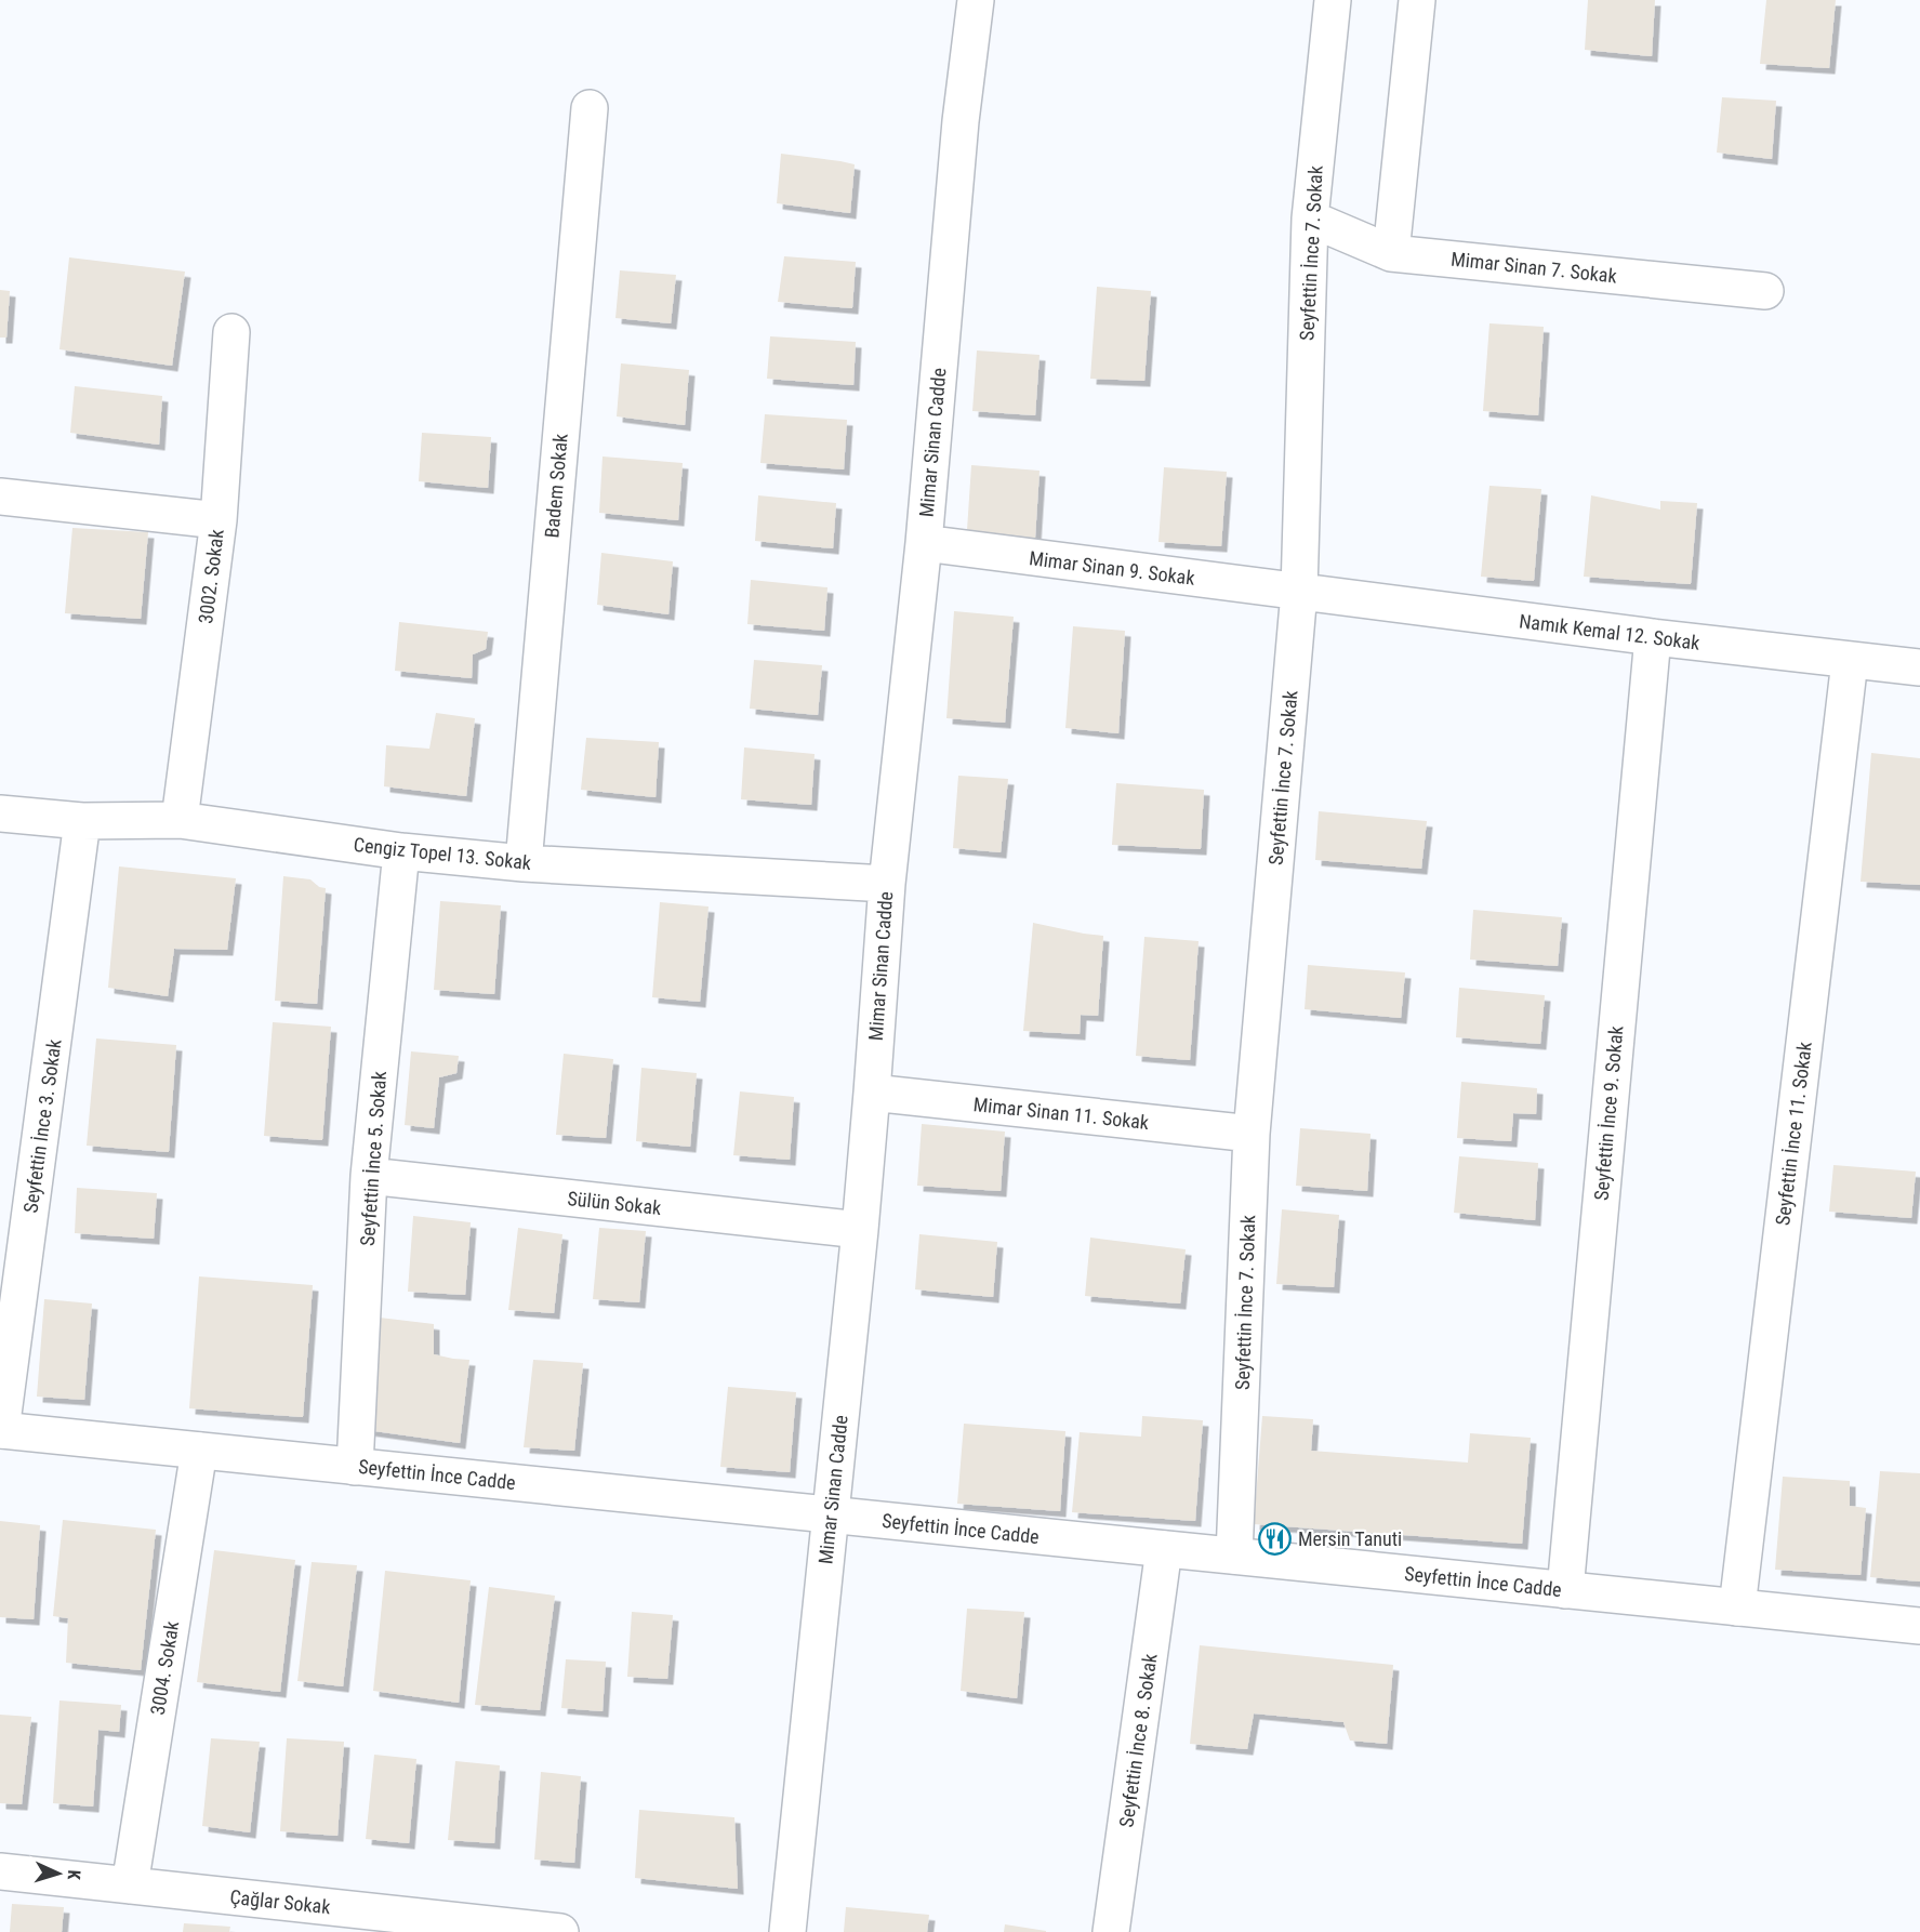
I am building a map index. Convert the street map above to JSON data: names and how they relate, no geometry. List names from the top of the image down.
{
  "streets": {
    "street": [
      "Seyfettin İnce 7. Sokak",
      "Mimar Sinan 7. Sokak",
      "Mimar Sinan Cadde",
      "Badem Sokak",
      "Mimar Sinan 9. Sokak",
      "3002. Sokak",
      "Namık Kemal 12. Sokak",
      "Cengiz Topel 13. Sokak",
      "Mimar Sinan 11. Sokak",
      "Seyfettin İnce 9. Sokak",
      "Seyfettin İnce 3. Sokak",
      "Seyfettin İnce 11. Sokak",
      "Seyfettin İnce 5. Sokak",
      "Sülün Sokak",
      "Seyfettin İnce Cadde",
      "3004. Sokak",
      "Seyfettin İnce 8. Sokak",
      "Çağlar Sokak"
    ]
  },
  "crossings": [
    ["Seyfettin İnce 7. Sokak", "Mimar Sinan 7. Sokak"],
    ["Seyfettin İnce 7. Sokak", "Mimar Sinan 9. Sokak"],
    ["Seyfettin İnce 7. Sokak", "Namık Kemal 12. Sokak"],
    ["Seyfettin İnce 7. Sokak", "Mimar Sinan 11. Sokak"],
    ["Seyfettin İnce 7. Sokak", "Seyfettin İnce Cadde"],
    ["Mimar Sinan Cadde", "Mimar Sinan 9. Sokak"],
    ["Mimar Sinan Cadde", "Cengiz Topel 13. Sokak"],
    ["Mimar Sinan Cadde", "Mimar Sinan 11. Sokak"],
    ["Mimar Sinan Cadde", "Sülün Sokak"],
    ["Mimar Sinan Cadde", "Seyfettin İnce Cadde"],
    ["Badem Sokak", "Cengiz Topel 13. Sokak"],
    ["Mimar Sinan 9. Sokak", "Namık Kemal 12. Sokak"],
    ["3002. Sokak", "Cengiz Topel 13. Sokak"],
    ["Namık Kemal 12. Sokak", "Seyfettin İnce 9. Sokak"],
    ["Namık Kemal 12. Sokak", "Seyfettin İnce 11. Sokak"],
    ["Cengiz Topel 13. Sokak", "Seyfettin İnce 3. Sokak"],
    ["Cengiz Topel 13. Sokak", "Seyfettin İnce 5. Sokak"],
    ["Seyfettin İnce 9. Sokak", "Seyfettin İnce Cadde"],
    ["Seyfettin İnce 3. Sokak", "Seyfettin İnce Cadde"],
    ["Seyfettin İnce 11. Sokak", "Seyfettin İnce Cadde"],
    ["Seyfettin İnce 5. Sokak", "Sülün Sokak"],
    ["Seyfettin İnce 5. Sokak", "Seyfettin İnce Cadde"],
    ["Seyfettin İnce Cadde", "3004. Sokak"],
    ["Seyfettin İnce Cadde", "Seyfettin İnce 8. Sokak"],
    ["3004. Sokak", "Çağlar Sokak"]
  ],
  "places": {
    "restaurant": ["Mersin Tanuti"]
  },
  "north": "right"
}
